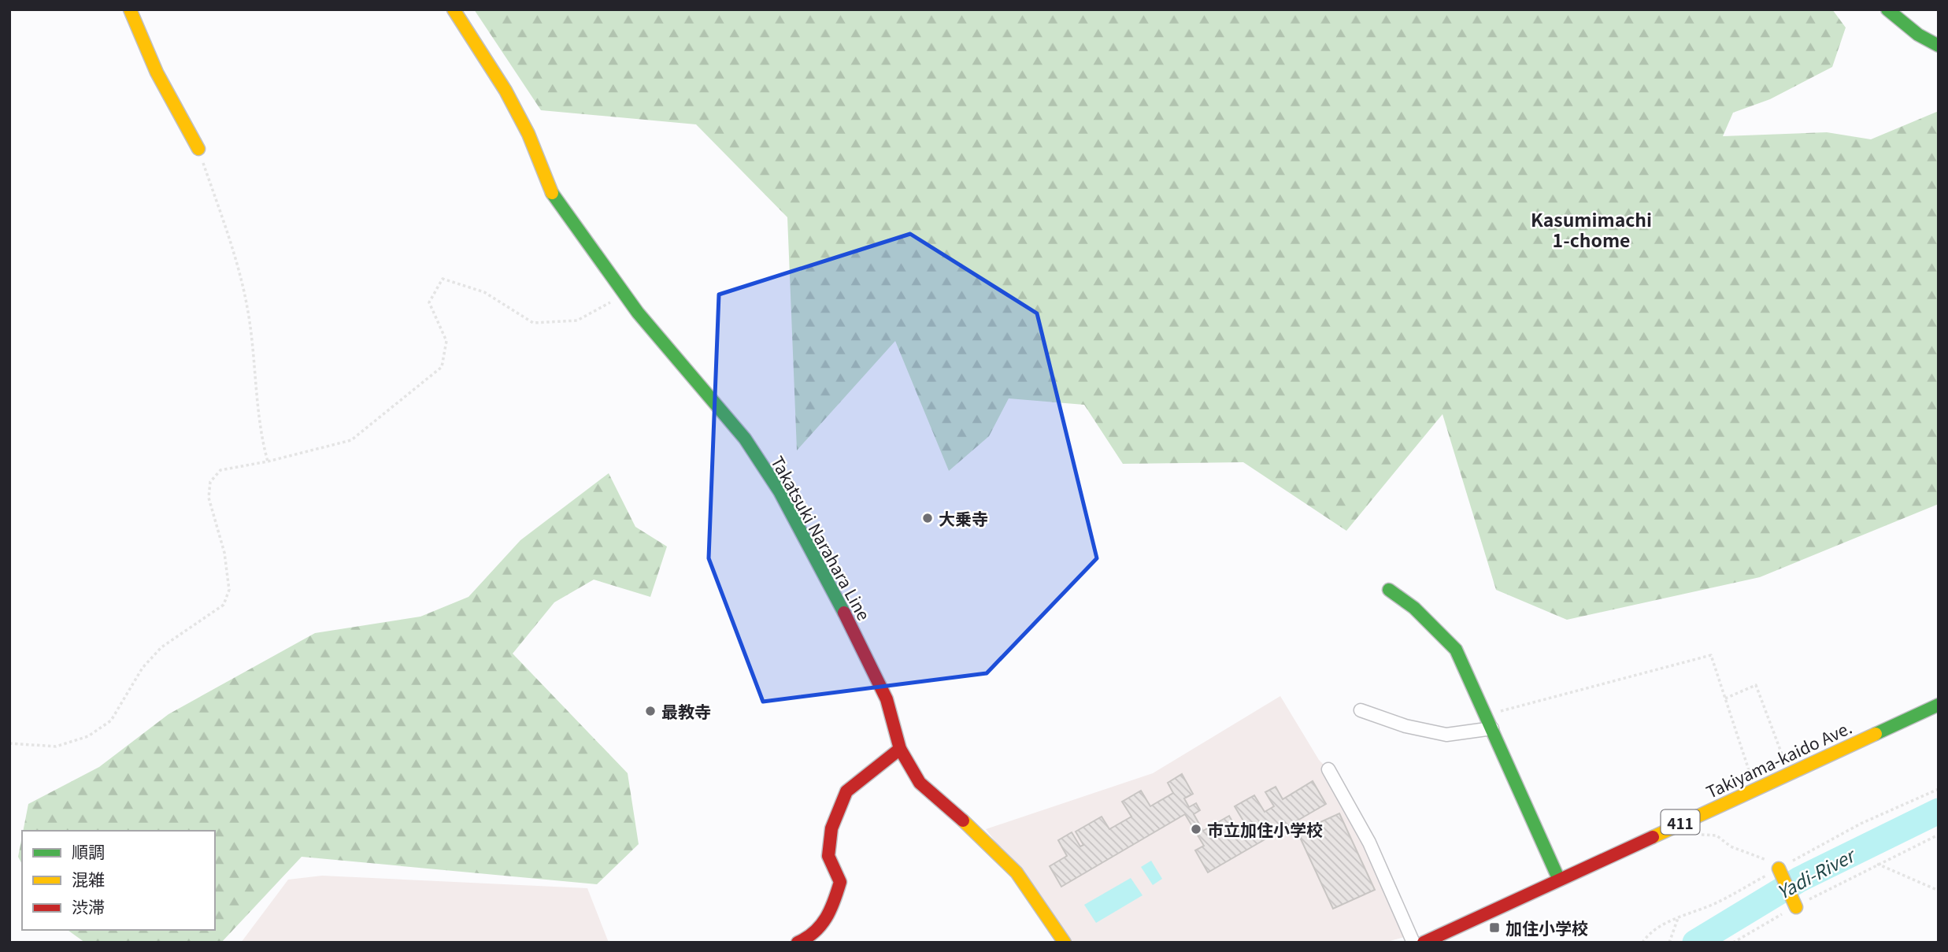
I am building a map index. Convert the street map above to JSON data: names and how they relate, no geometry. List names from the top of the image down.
{
  "streets": {
    "main road": ["Takatsuki Narahara Line", "Takiyama-kaido Ave.", "411"]
  },
  "districts": ["Kasumimachi 1-chome"],
  "water": ["Yadi-River"],
  "places": {
    "other": ["大乗寺", "最教寺", "市立加住小学校"],
    "transit": ["加住小学校"]
  },
  "legend": ["順調", "混雑", "渋滞"]
}
